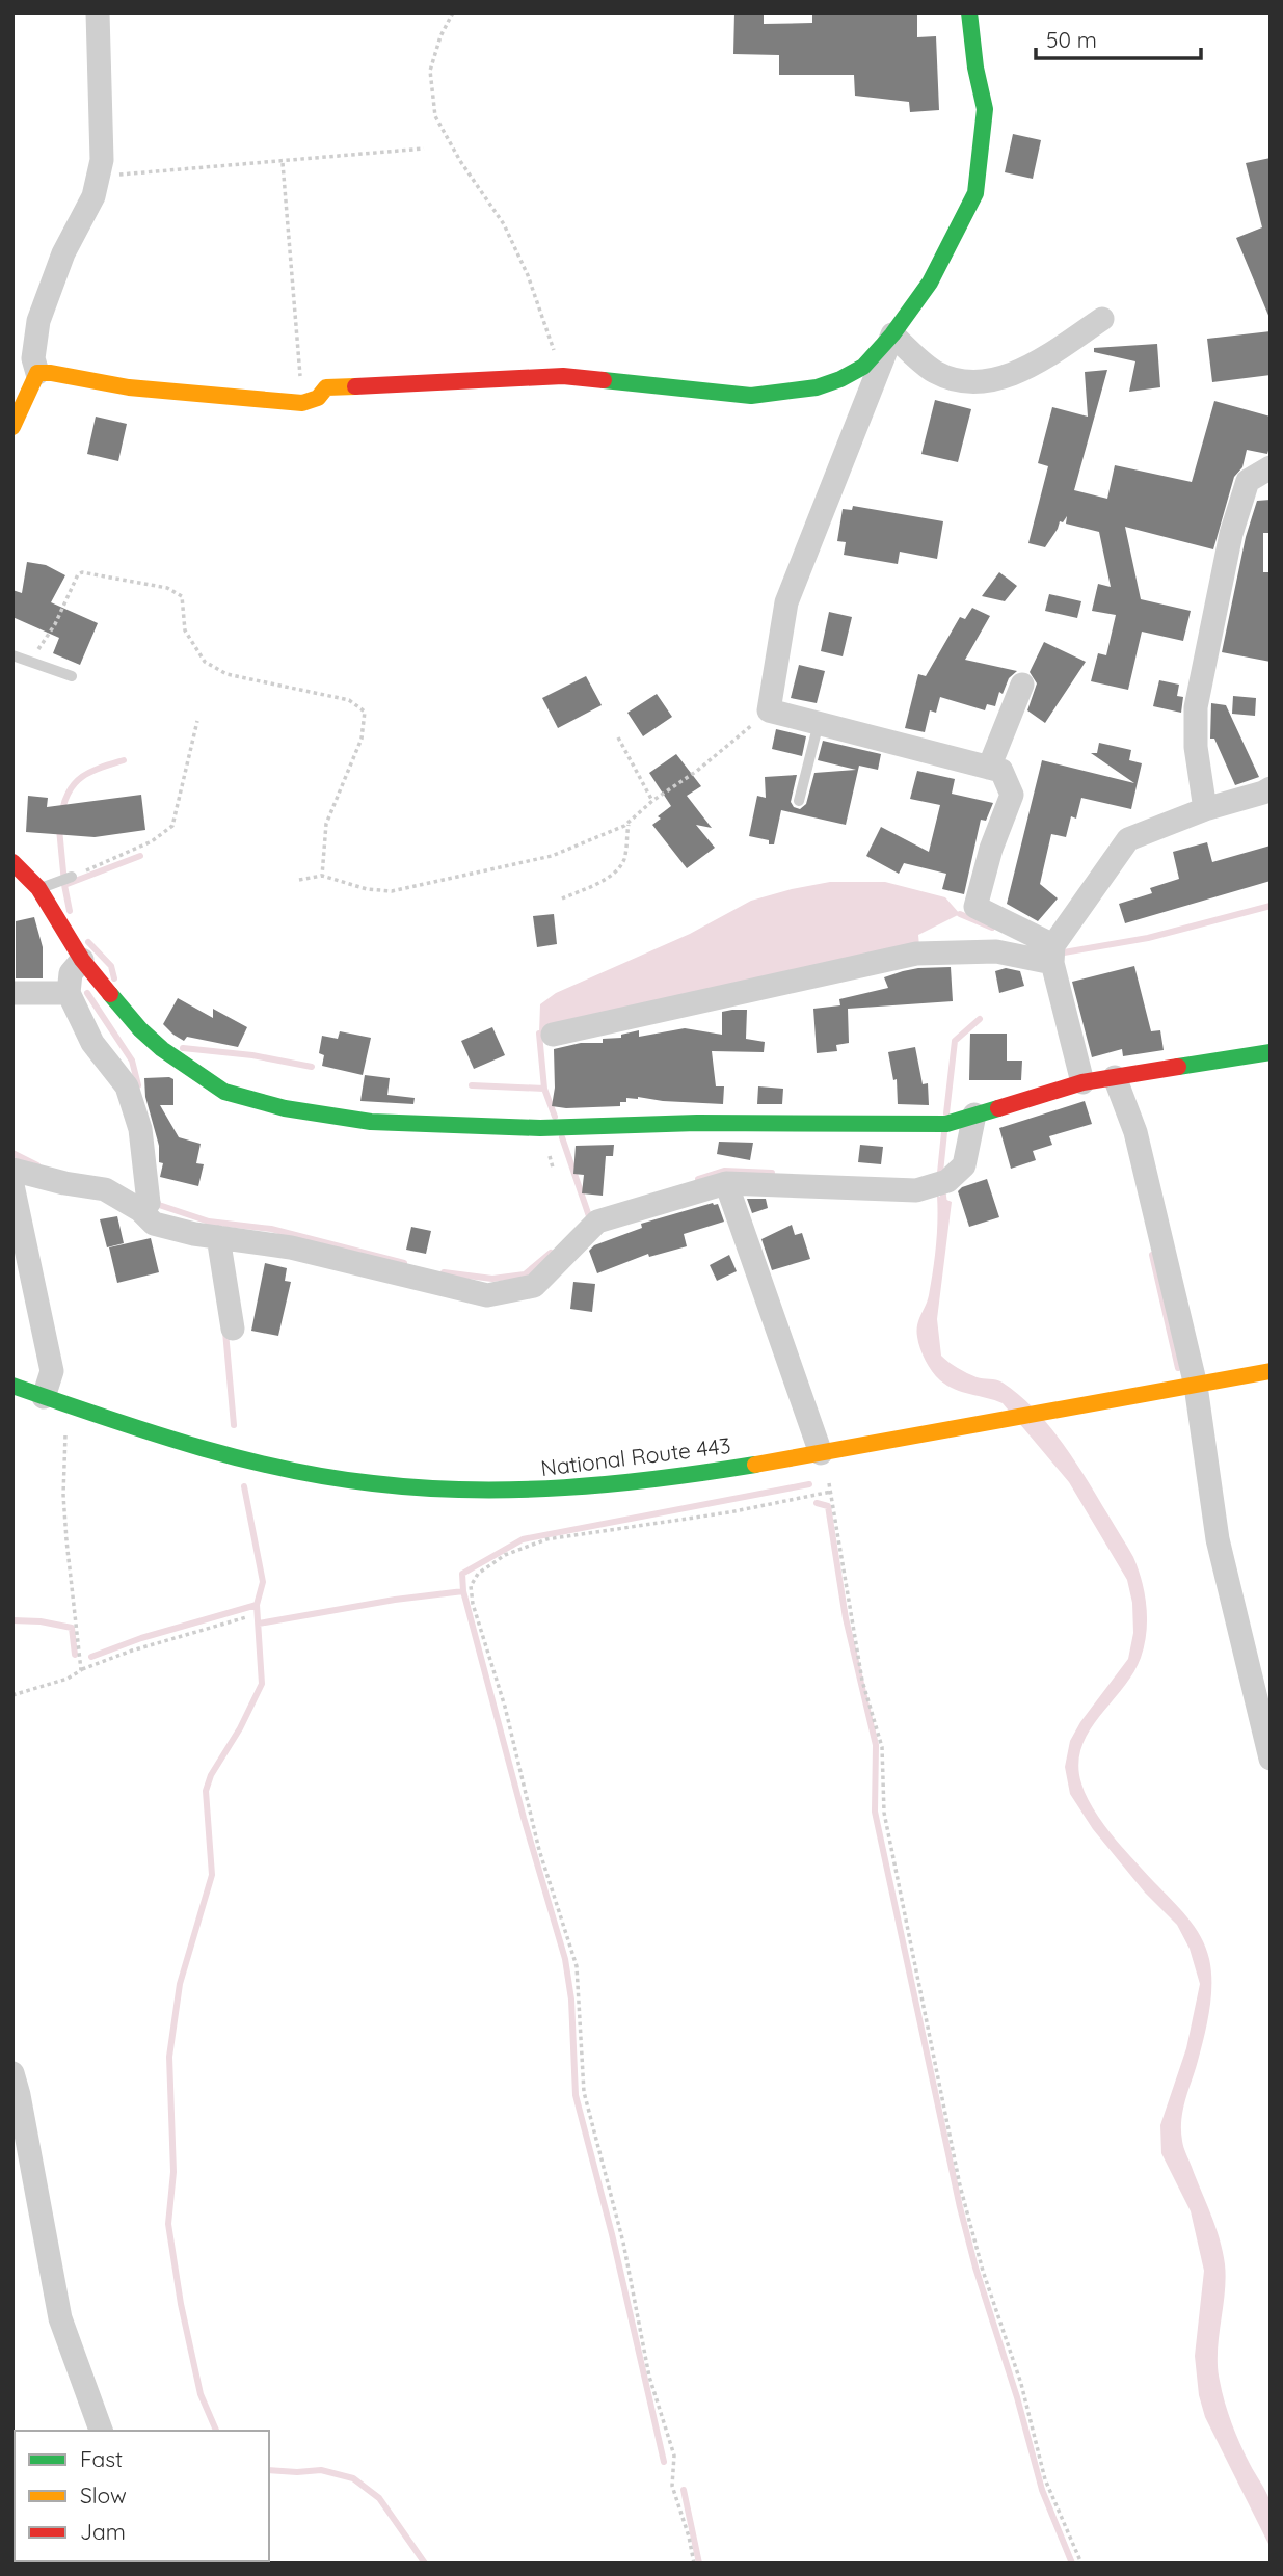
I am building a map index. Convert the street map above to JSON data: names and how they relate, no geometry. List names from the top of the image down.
{
  "streets": {
    "main road": ["National Route 443"]
  },
  "legend": ["Fast", "Slow", "Jam"],
  "scale_bar": "50 m"
}
